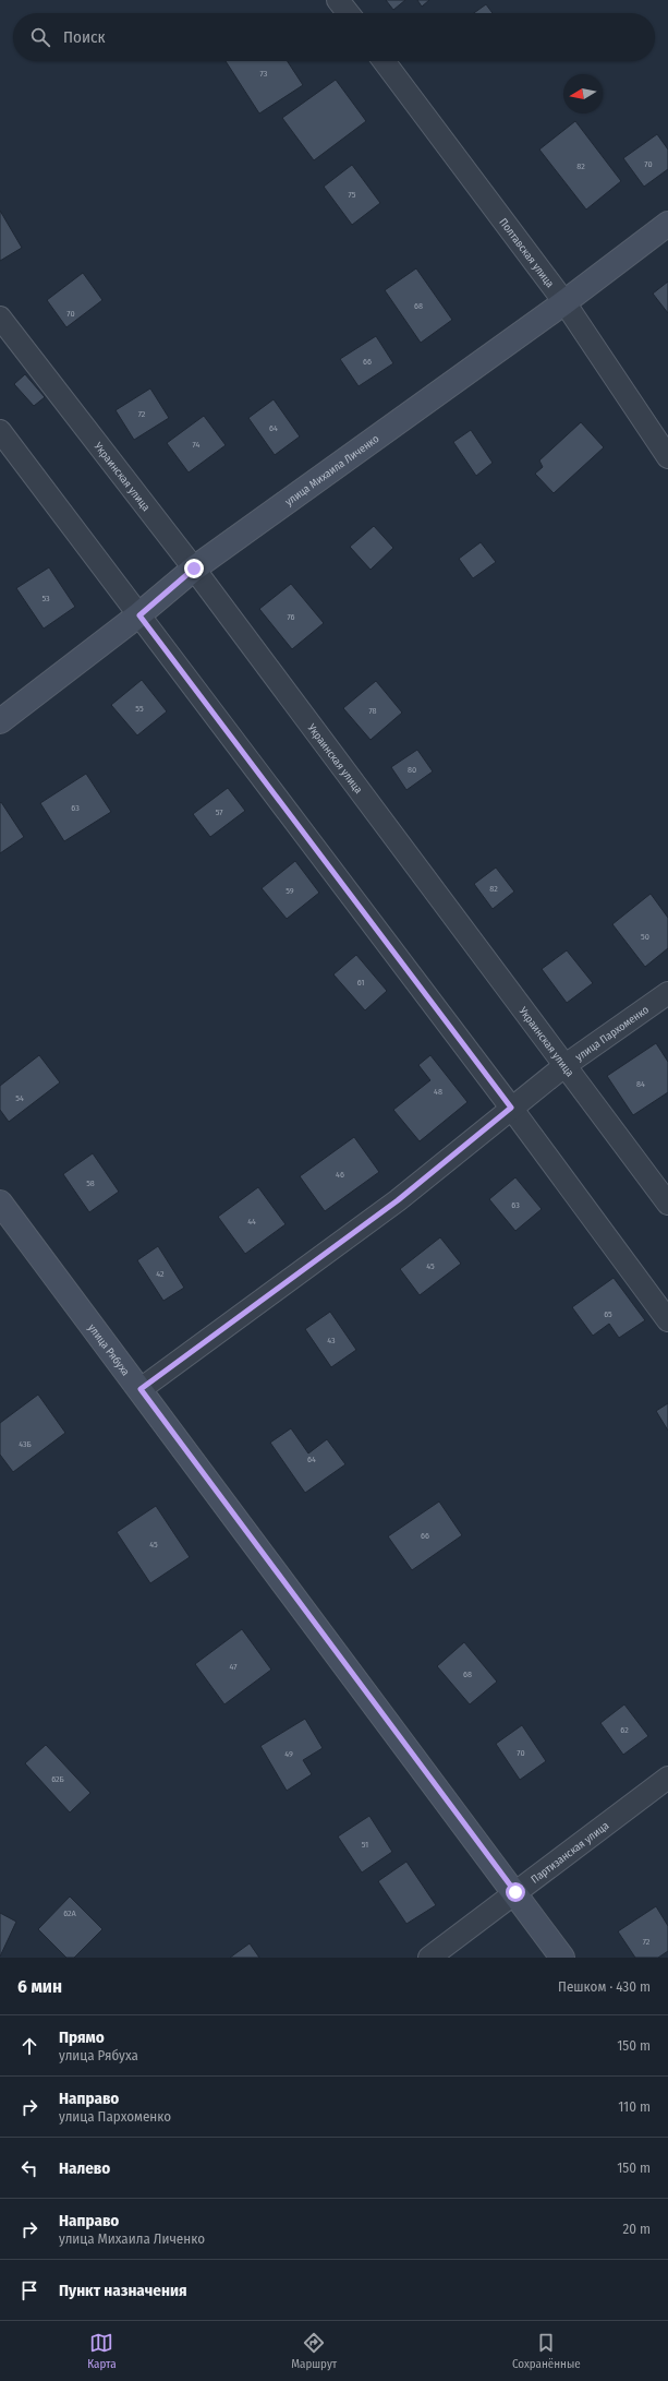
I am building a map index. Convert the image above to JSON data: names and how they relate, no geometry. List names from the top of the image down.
{
  "streets": {
    "main road": ["улица Михаила Личенко", "улица Рябуха"],
    "street": [
      "Полтавская улица",
      "Украинская улица",
      "улица Пархоменко",
      "Партизанская улица"
    ]
  },
  "crossings": [
    ["Полтавская улица", "улица Михаила Личенко"],
    ["улица Михаила Личенко", "Украинская улица"],
    ["Украинская улица", "улица Пархоменко"],
    ["улица Пархоменко", "улица Рябуха"],
    ["улица Рябуха", "Партизанская улица"]
  ],
  "house_numbers": [
    "73",
    "70",
    "82",
    "75",
    "68",
    "70",
    "66",
    "72",
    "64",
    "74",
    "53",
    "76",
    "55",
    "78",
    "80",
    "63",
    "57",
    "82",
    "59",
    "50",
    "61",
    "84",
    "48",
    "54",
    "46",
    "58",
    "63",
    "44",
    "45",
    "42",
    "65",
    "43",
    "43Б",
    "64",
    "66",
    "45",
    "47",
    "68",
    "62",
    "70",
    "49",
    "62Б",
    "51",
    "62А",
    "72"
  ],
  "north": "left",
  "page": {
    "search": "Поиск",
    "heading": ["6 мин", "Пешком · 430 m"],
    "list": [
      ["Прямо", "улица Рябуха", "150 m"],
      ["Направо", "улица Пархоменко", "110 m"],
      ["Налево", "150 m"],
      ["Направо", "улица Михаила Личенко", "20 m"],
      "Пункт назначения"
    ],
    "nav": ["Карта", "Маршрут", "Сохранённые"]
  }
}
